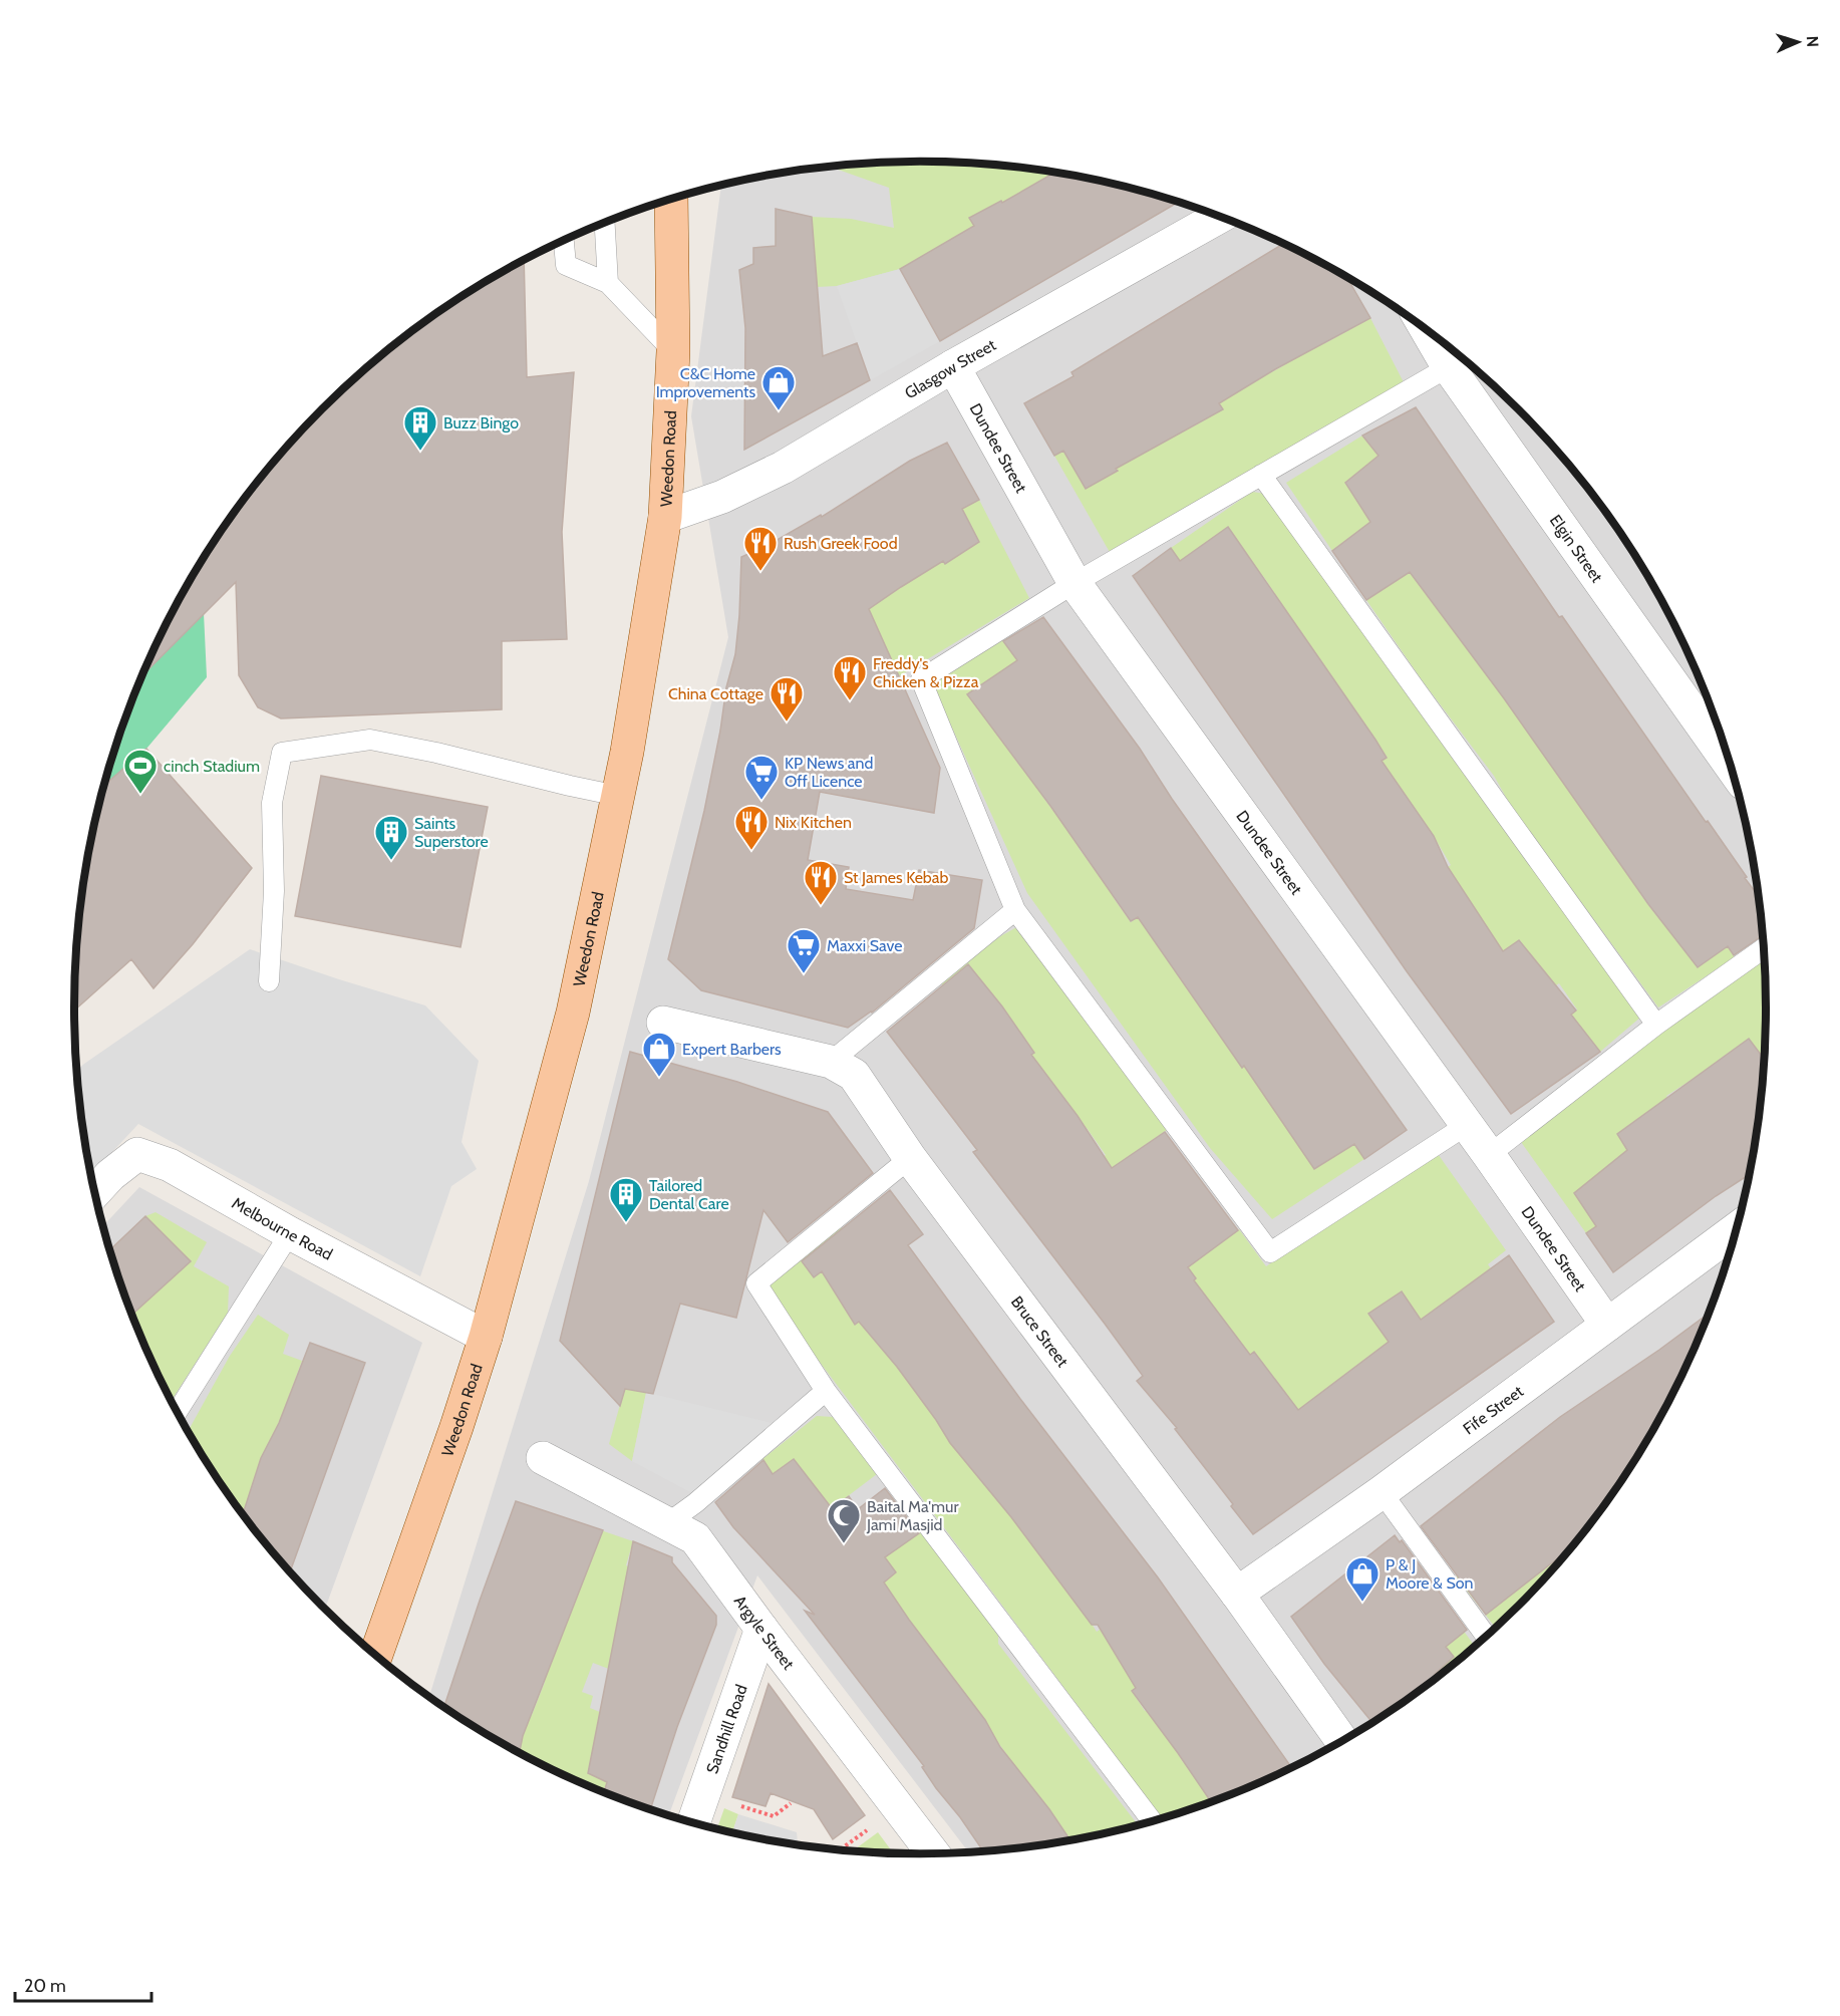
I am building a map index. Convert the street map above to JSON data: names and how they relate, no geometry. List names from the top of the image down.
{
  "streets": {
    "main road": ["Weedon Road"],
    "street": [
      "Glasgow Street",
      "Dundee Street",
      "Elgin Street",
      "Melbourne Road",
      "Bruce Street",
      "Fife Street",
      "Argyle Street",
      "Sandhill Road"
    ]
  },
  "crossings": [
    ["Glasgow Street", "Dundee Street"],
    ["Glasgow Street", "Weedon Road"],
    ["Dundee Street", "Fife Street"],
    ["Weedon Road", "Melbourne Road"],
    ["Bruce Street", "Fife Street"],
    ["Argyle Street", "Sandhill Road"]
  ],
  "places": {
    "shop": ["C&C Home Improvements", "Expert Barbers", "P & J Moore & Son"],
    "building": ["Buzz Bingo", "Saints Superstore", "Tailored Dental Care"],
    "restaurant": [
      "Rush Greek Food",
      "Freddy's Chicken & Pizza",
      "China Cottage",
      "Nix Kitchen",
      "St James Kebab"
    ],
    "sports": ["cinch Stadium"],
    "supermarket": ["KP News and Off Licence", "Maxxi Save"],
    "mosque": ["Baital Ma'mur Jami Masjid"]
  },
  "scale_bar": "20 m",
  "north": "right"
}
